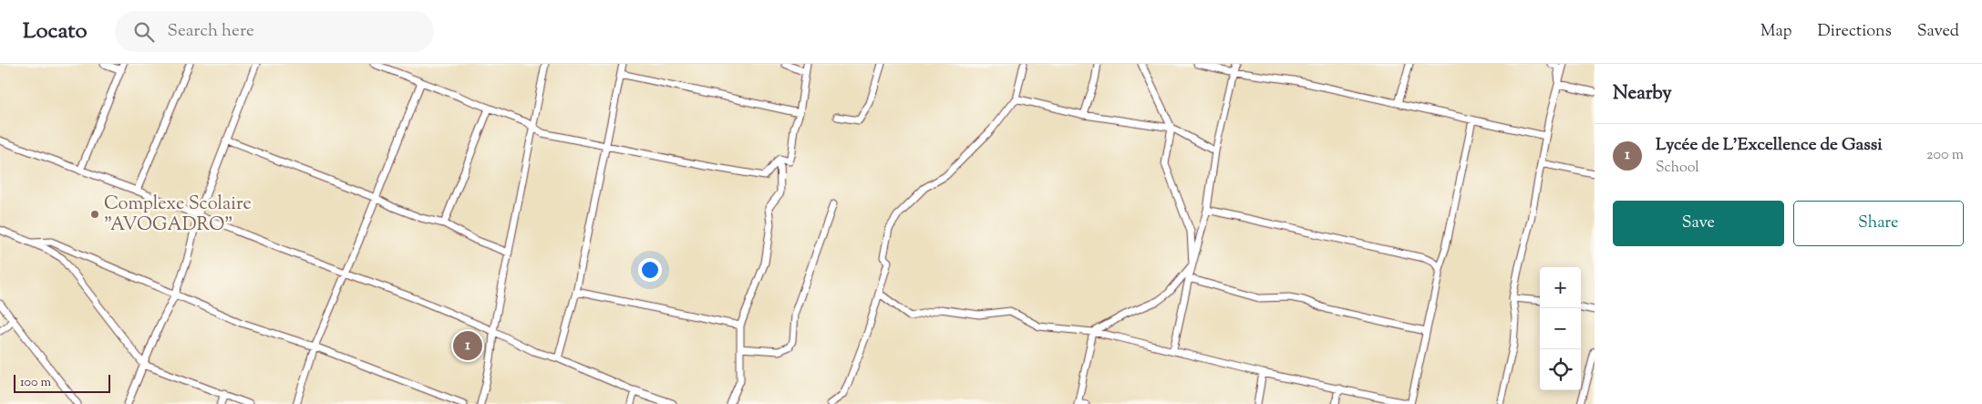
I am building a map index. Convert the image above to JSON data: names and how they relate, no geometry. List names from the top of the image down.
{
  "places": ["Complexe Scolaire \"AVOGADRO\""],
  "scale_bar": "100 m",
  "page": {
    "header": "Locato",
    "search": "Search here",
    "nav": ["Map", "Directions", "Saved"],
    "heading": "Nearby",
    "list": [
      {
        "mark": "1",
        "name": "Lycée de L'Excellence de Gassi",
        "note": "School",
        "value": "200 m"
      }
    ],
    "buttons": ["Save", "Share"],
    "map_buttons": ["+", "−"],
    "pins": "1",
    "scale": "100 m"
  }
}
